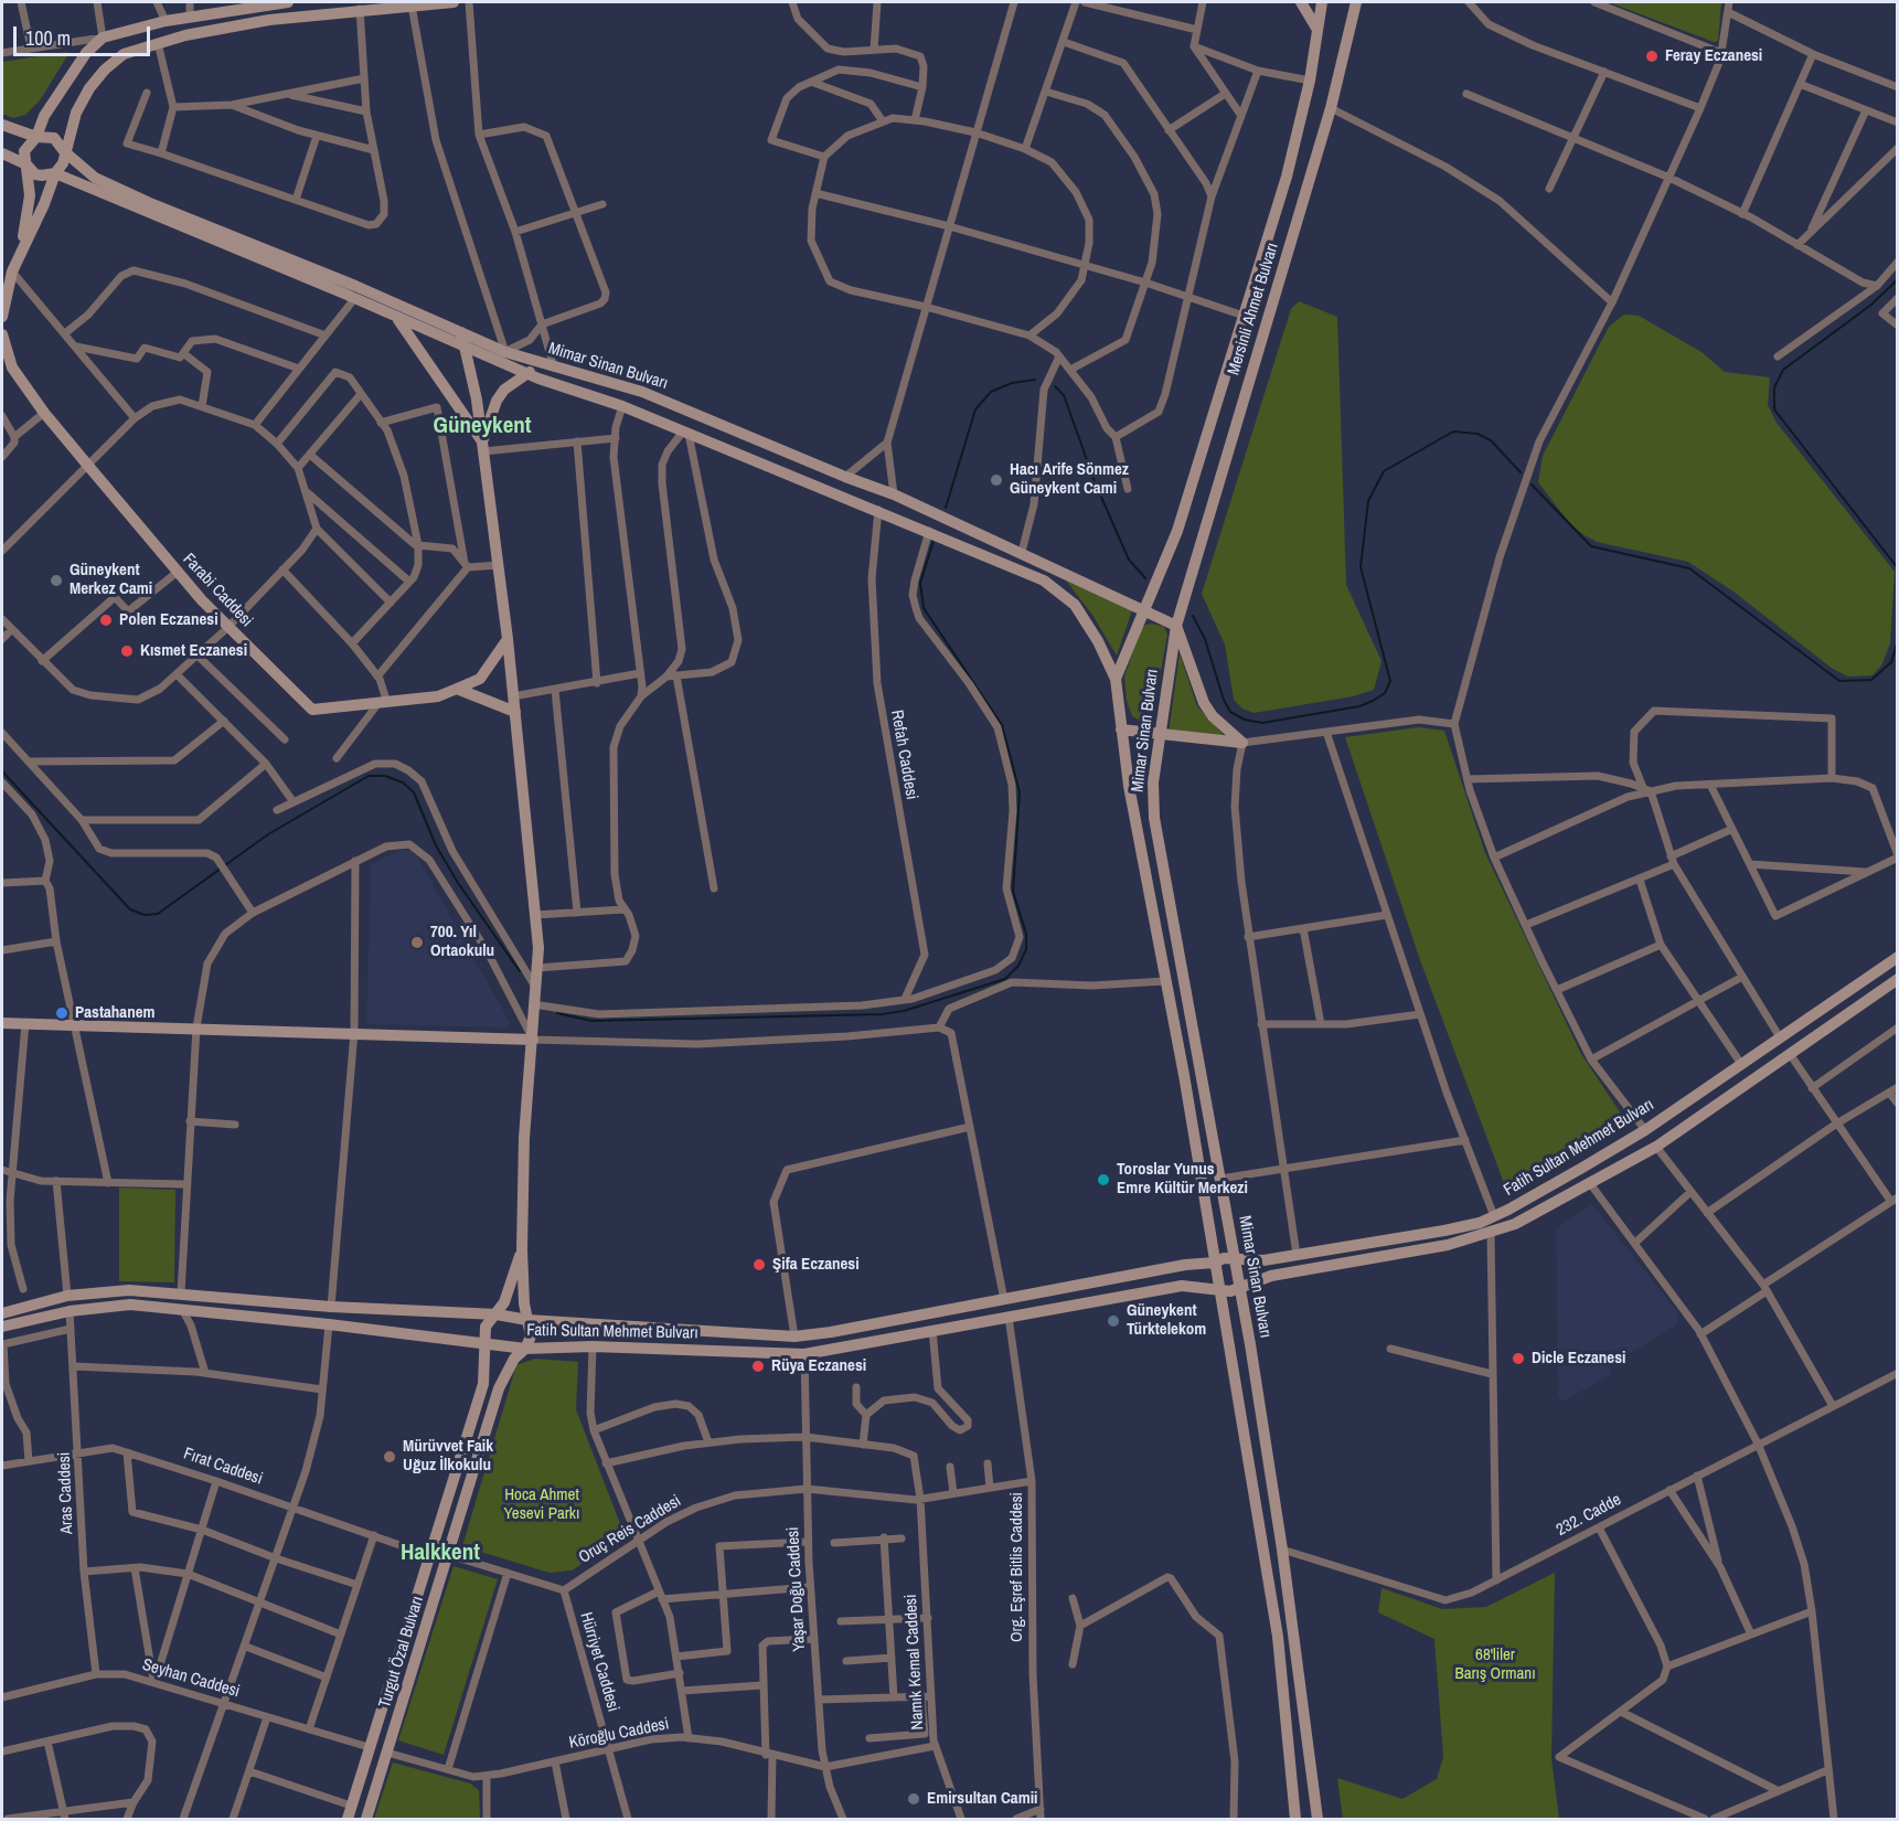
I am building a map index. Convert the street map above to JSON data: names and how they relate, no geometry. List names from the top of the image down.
{
  "streets": {
    "street": [
      "Mersinli Ahmet Bulvarı",
      "Mimar Sinan Bulvarı",
      "Farabi Caddesi",
      "Refah Caddesi",
      "Fatih Sultan Mehmet Bulvarı",
      "Fırat Caddesi",
      "Aras Caddesi",
      "232. Cadde",
      "Oruç Reis Caddesi",
      "Org. Eşref Bitlis Caddesi",
      "Yaşar Doğu Caddesi",
      "Turgut Özal Bulvarı",
      "Hürriyet Caddesi",
      "Namık Kemal Caddesi",
      "Seyhan Caddesi",
      "Köroğlu Caddesi"
    ]
  },
  "crossings": [
    ["Mersinli Ahmet Bulvarı", "Mimar Sinan Bulvarı"],
    ["Mimar Sinan Bulvarı", "Refah Caddesi"],
    ["Mimar Sinan Bulvarı", "Fatih Sultan Mehmet Bulvarı"],
    ["Mimar Sinan Bulvarı", "232. Cadde"],
    ["Fatih Sultan Mehmet Bulvarı", "Aras Caddesi"],
    ["Fatih Sultan Mehmet Bulvarı", "Org. Eşref Bitlis Caddesi"],
    ["Fatih Sultan Mehmet Bulvarı", "Yaşar Doğu Caddesi"],
    ["Fatih Sultan Mehmet Bulvarı", "Turgut Özal Bulvarı"],
    ["Fırat Caddesi", "Aras Caddesi"],
    ["Fırat Caddesi", "Turgut Özal Bulvarı"],
    ["Aras Caddesi", "Seyhan Caddesi"],
    ["Oruç Reis Caddesi", "Org. Eşref Bitlis Caddesi"],
    ["Oruç Reis Caddesi", "Yaşar Doğu Caddesi"],
    ["Oruç Reis Caddesi", "Hürriyet Caddesi"],
    ["Oruç Reis Caddesi", "Namık Kemal Caddesi"],
    ["Yaşar Doğu Caddesi", "Köroğlu Caddesi"],
    ["Turgut Özal Bulvarı", "Seyhan Caddesi"],
    ["Turgut Özal Bulvarı", "Köroğlu Caddesi"],
    ["Hürriyet Caddesi", "Köroğlu Caddesi"],
    ["Namık Kemal Caddesi", "Köroğlu Caddesi"]
  ],
  "districts": ["Güneykent", "Halkkent"],
  "parks": ["Hoca Ahmet Yesevi Parkı", "68'liler Barış Ormanı"],
  "places": [
    "Feray Eczanesi",
    "Hacı Arife Sönmez Güneykent Cami",
    "Güneykent Merkez Cami",
    "Polen Eczanesi",
    "Kısmet Eczanesi",
    "700. Yıl Ortaokulu",
    "Pastahanem",
    "Toroslar Yunus Emre Kültür Merkezi",
    "Şifa Eczanesi",
    "Güneykent Türktelekom",
    "Dicle Eczanesi",
    "Rüya Eczanesi",
    "Mürüvvet Faik Uğuz İlkokulu",
    "Emirsultan Camii"
  ],
  "scale_bar": "100 m"
}
